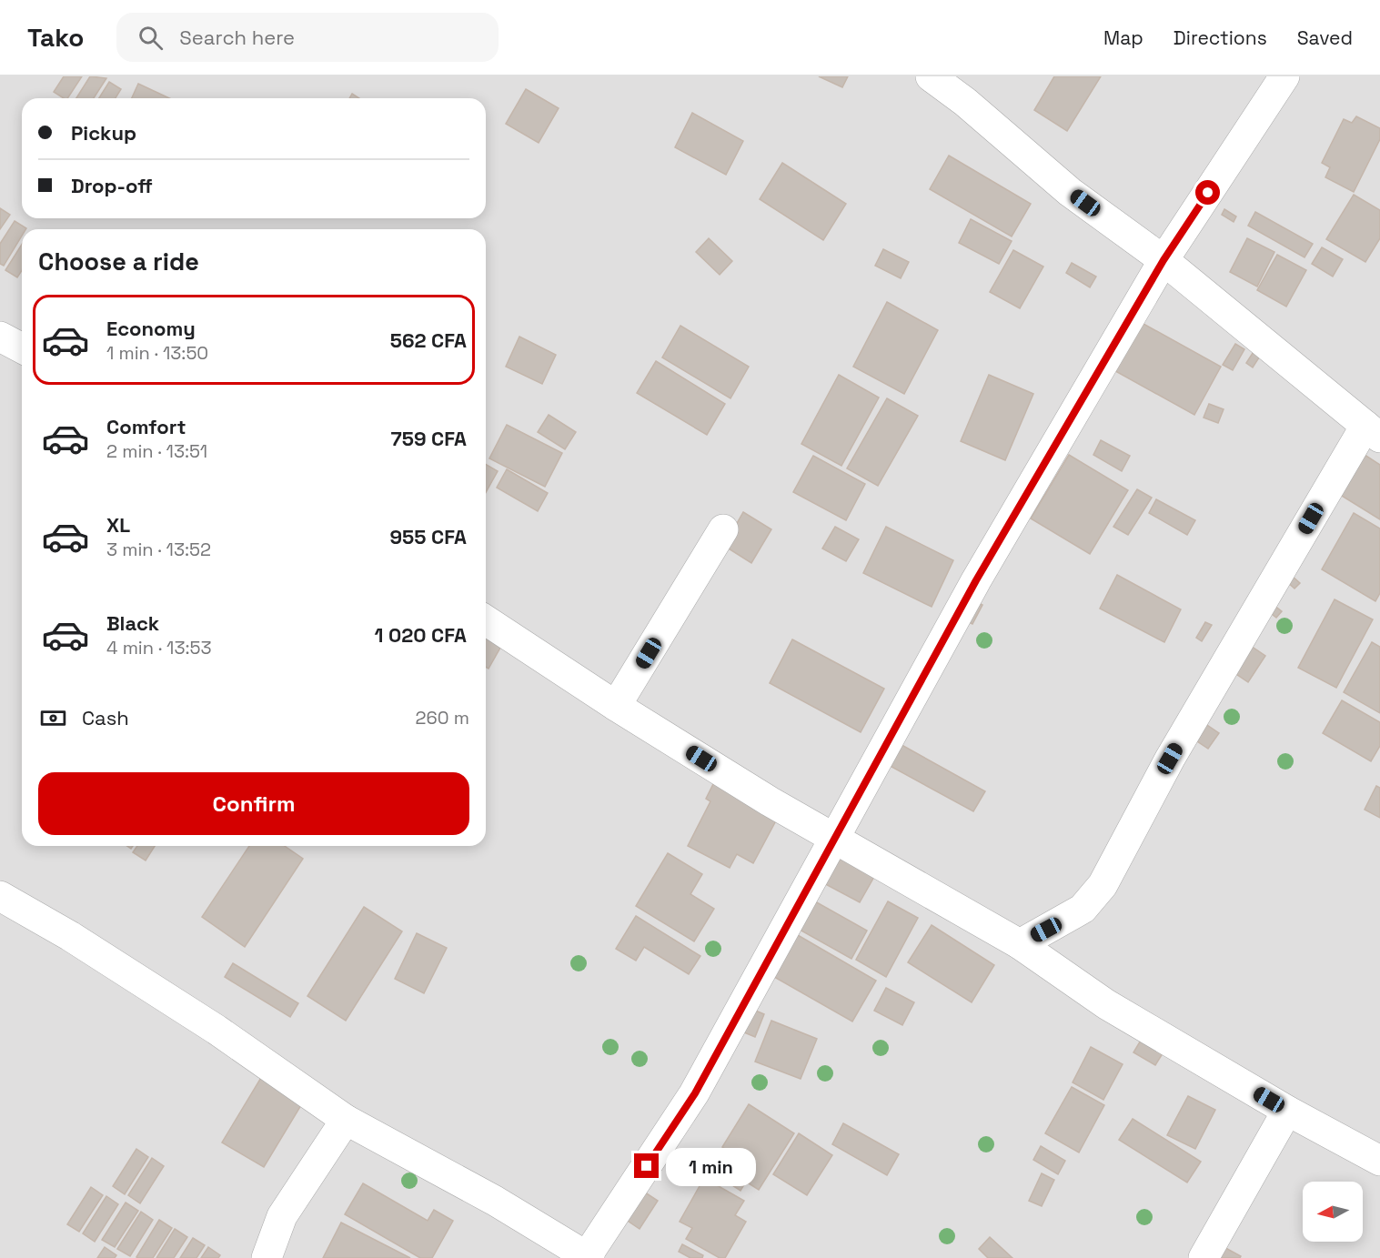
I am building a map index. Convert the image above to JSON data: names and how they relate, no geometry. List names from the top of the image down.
{
  "north": "left",
  "page": {
    "header": "Tako",
    "search": "Search here",
    "nav": ["Map", "Directions", "Saved"],
    "banner": ["Pickup", "Drop-off"],
    "heading": "Choose a ride",
    "list": [
      {
        "name": "Economy",
        "note": "1 min · 13:50",
        "value": "562 CFA"
      },
      {
        "name": "Comfort",
        "note": "2 min · 13:51",
        "value": "759 CFA"
      },
      {
        "name": "XL",
        "note": "3 min · 13:52",
        "value": "955 CFA"
      },
      {
        "name": "Black",
        "note": "4 min · 13:53",
        "value": "1 020 CFA"
      }
    ],
    "pay": ["Cash", "260 m"],
    "buttons": "Confirm",
    "bubble": "1 min"
  }
}
